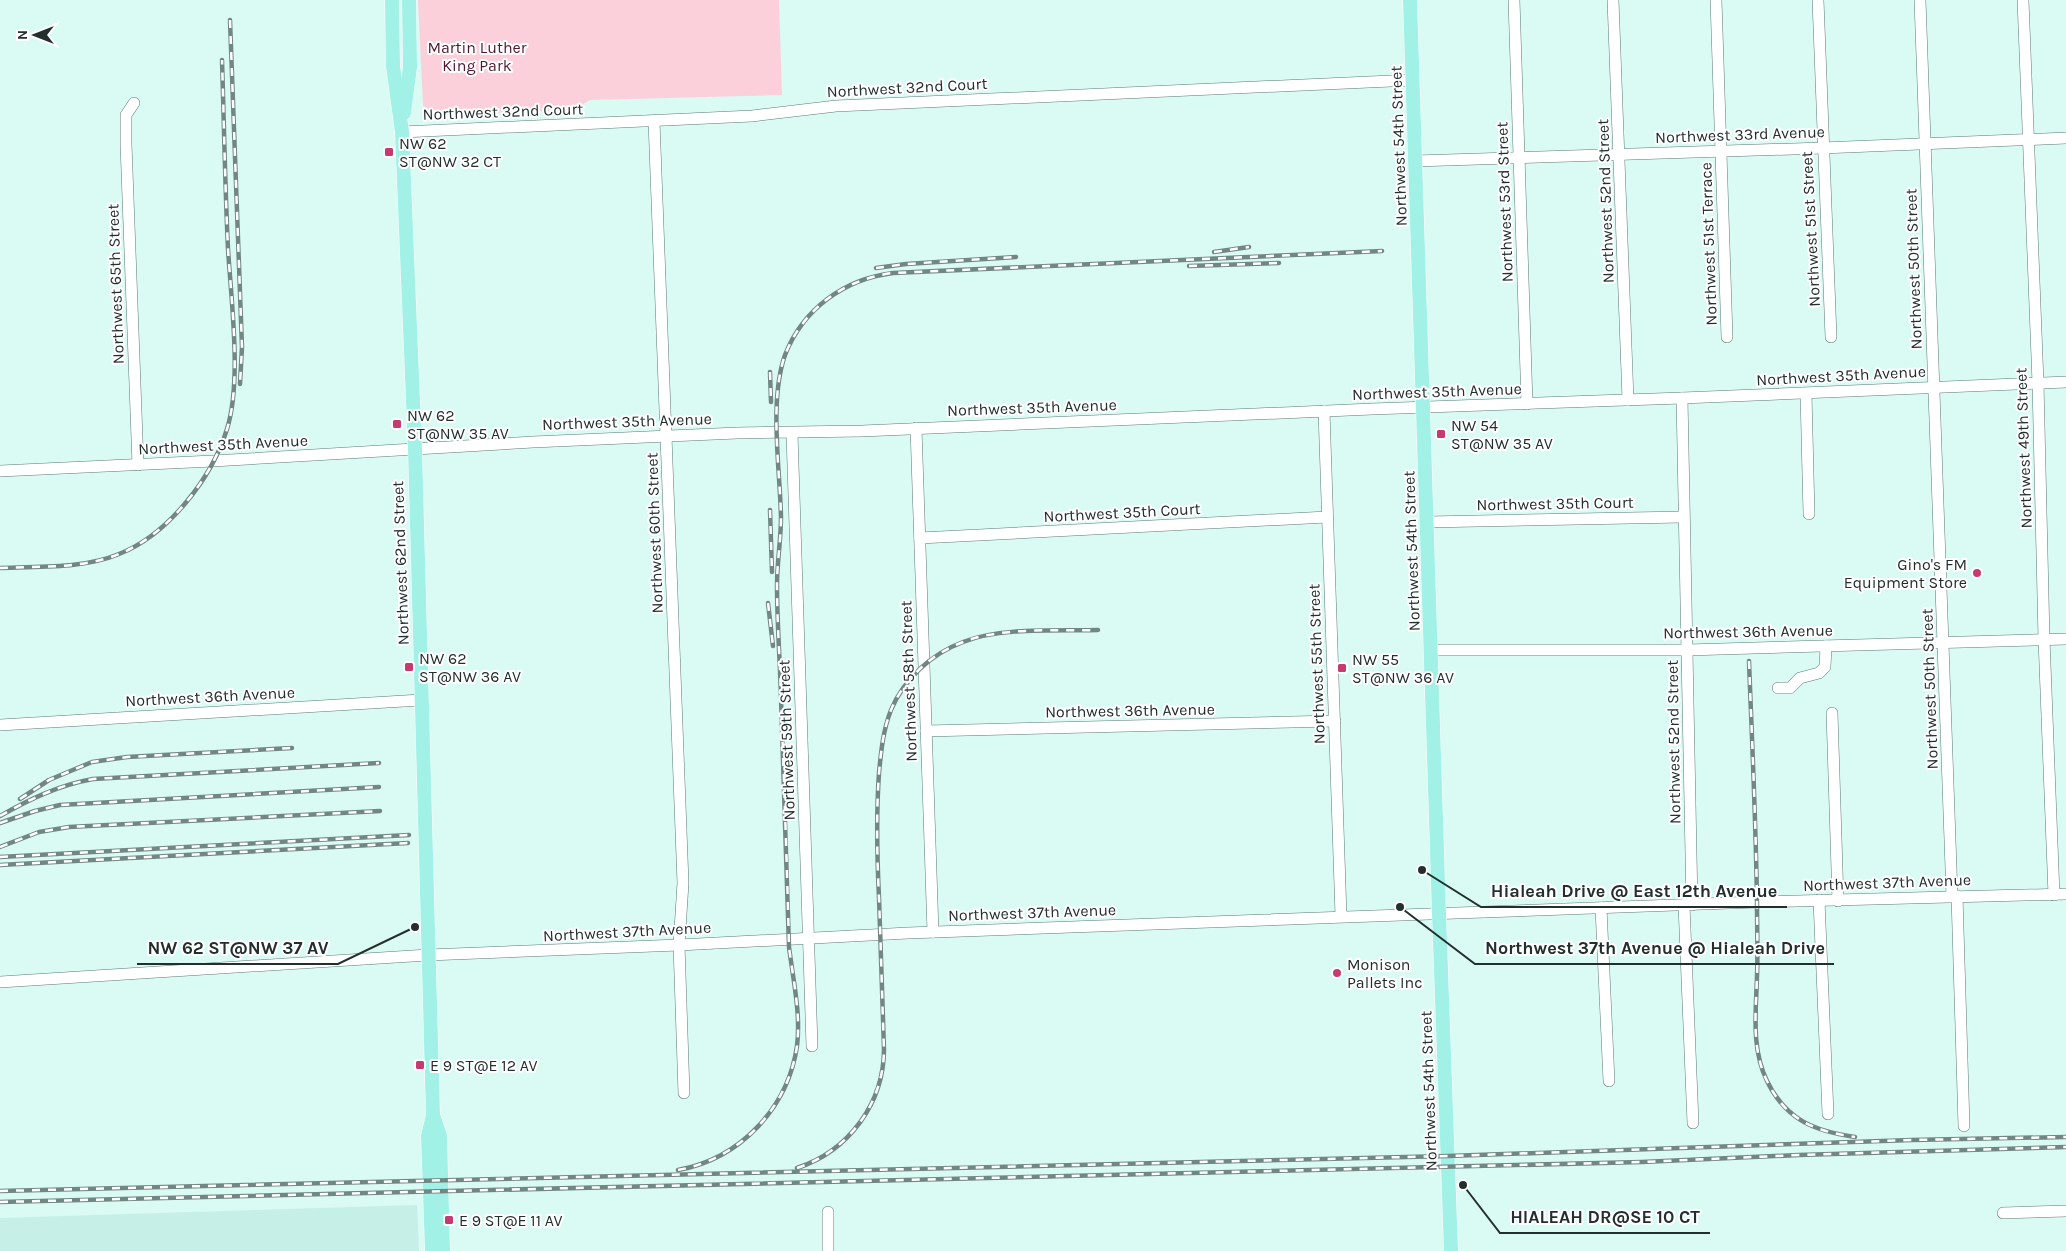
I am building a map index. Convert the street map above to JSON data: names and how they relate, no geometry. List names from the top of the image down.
{
  "streets": {
    "main road": ["Northwest 54th Street", "Northwest 62nd Street"],
    "street": [
      "Northwest 32nd Court",
      "Northwest 33rd Avenue",
      "Northwest 52nd Street",
      "Northwest 53rd Street",
      "Northwest 51st Street",
      "Northwest 51st Terrace",
      "Northwest 50th Street",
      "Northwest 65th Street",
      "Northwest 35th Avenue",
      "Northwest 49th Street",
      "Northwest 35th Court",
      "Northwest 60th Street",
      "Northwest 36th Avenue",
      "Northwest 55th Street",
      "Northwest 58th Street",
      "Northwest 59th Street",
      "Northwest 37th Avenue"
    ]
  },
  "crossings": [
    ["Northwest 32nd Court", "Northwest 54th Street"],
    ["Northwest 32nd Court", "Northwest 60th Street"],
    ["Northwest 32nd Court", "Northwest 62nd Street"],
    ["Northwest 33rd Avenue", "Northwest 54th Street"],
    ["Northwest 33rd Avenue", "Northwest 52nd Street"],
    ["Northwest 33rd Avenue", "Northwest 53rd Street"],
    ["Northwest 33rd Avenue", "Northwest 51st Street"],
    ["Northwest 33rd Avenue", "Northwest 51st Terrace"],
    ["Northwest 33rd Avenue", "Northwest 50th Street"],
    ["Northwest 33rd Avenue", "Northwest 49th Street"],
    ["Northwest 54th Street", "Northwest 35th Avenue"],
    ["Northwest 54th Street", "Northwest 35th Court"],
    ["Northwest 54th Street", "Northwest 36th Avenue"],
    ["Northwest 54th Street", "Northwest 37th Avenue"],
    ["Northwest 52nd Street", "Northwest 35th Avenue"],
    ["Northwest 52nd Street", "Northwest 35th Court"],
    ["Northwest 52nd Street", "Northwest 36th Avenue"],
    ["Northwest 52nd Street", "Northwest 37th Avenue"],
    ["Northwest 53rd Street", "Northwest 35th Avenue"],
    ["Northwest 50th Street", "Northwest 35th Avenue"],
    ["Northwest 50th Street", "Northwest 36th Avenue"],
    ["Northwest 50th Street", "Northwest 37th Avenue"],
    ["Northwest 65th Street", "Northwest 35th Avenue"],
    ["Northwest 35th Avenue", "Northwest 49th Street"],
    ["Northwest 35th Avenue", "Northwest 60th Street"],
    ["Northwest 35th Avenue", "Northwest 62nd Street"],
    ["Northwest 35th Avenue", "Northwest 55th Street"],
    ["Northwest 35th Avenue", "Northwest 58th Street"],
    ["Northwest 35th Avenue", "Northwest 59th Street"],
    ["Northwest 49th Street", "Northwest 36th Avenue"],
    ["Northwest 49th Street", "Northwest 37th Avenue"],
    ["Northwest 35th Court", "Northwest 55th Street"],
    ["Northwest 35th Court", "Northwest 58th Street"],
    ["Northwest 60th Street", "Northwest 37th Avenue"],
    ["Northwest 62nd Street", "Northwest 36th Avenue"],
    ["Northwest 62nd Street", "Northwest 37th Avenue"],
    ["Northwest 36th Avenue", "Northwest 55th Street"],
    ["Northwest 36th Avenue", "Northwest 58th Street"],
    ["Northwest 55th Street", "Northwest 37th Avenue"],
    ["Northwest 58th Street", "Northwest 37th Avenue"],
    ["Northwest 59th Street", "Northwest 37th Avenue"]
  ],
  "parks": ["Martin Luther King Park"],
  "places": {
    "transit": [
      "NW 62 ST@NW 32 CT",
      "NW 62 ST@NW 35 AV",
      "NW 54 ST@NW 35 AV",
      "NW 62 ST@NW 36 AV",
      "NW 55 ST@NW 36 AV",
      "E 9 ST@E 12 AV",
      "E 9 ST@E 11 AV"
    ],
    "other": [
      "Gino's FM Equipment Store",
      "Hialeah Drive @ East 12th Avenue",
      "Northwest 37th Avenue @ Hialeah Drive",
      "NW 62 ST@NW 37 AV",
      "Monison Pallets Inc",
      "HIALEAH DR@SE 10 CT"
    ]
  },
  "north": "left"
}
